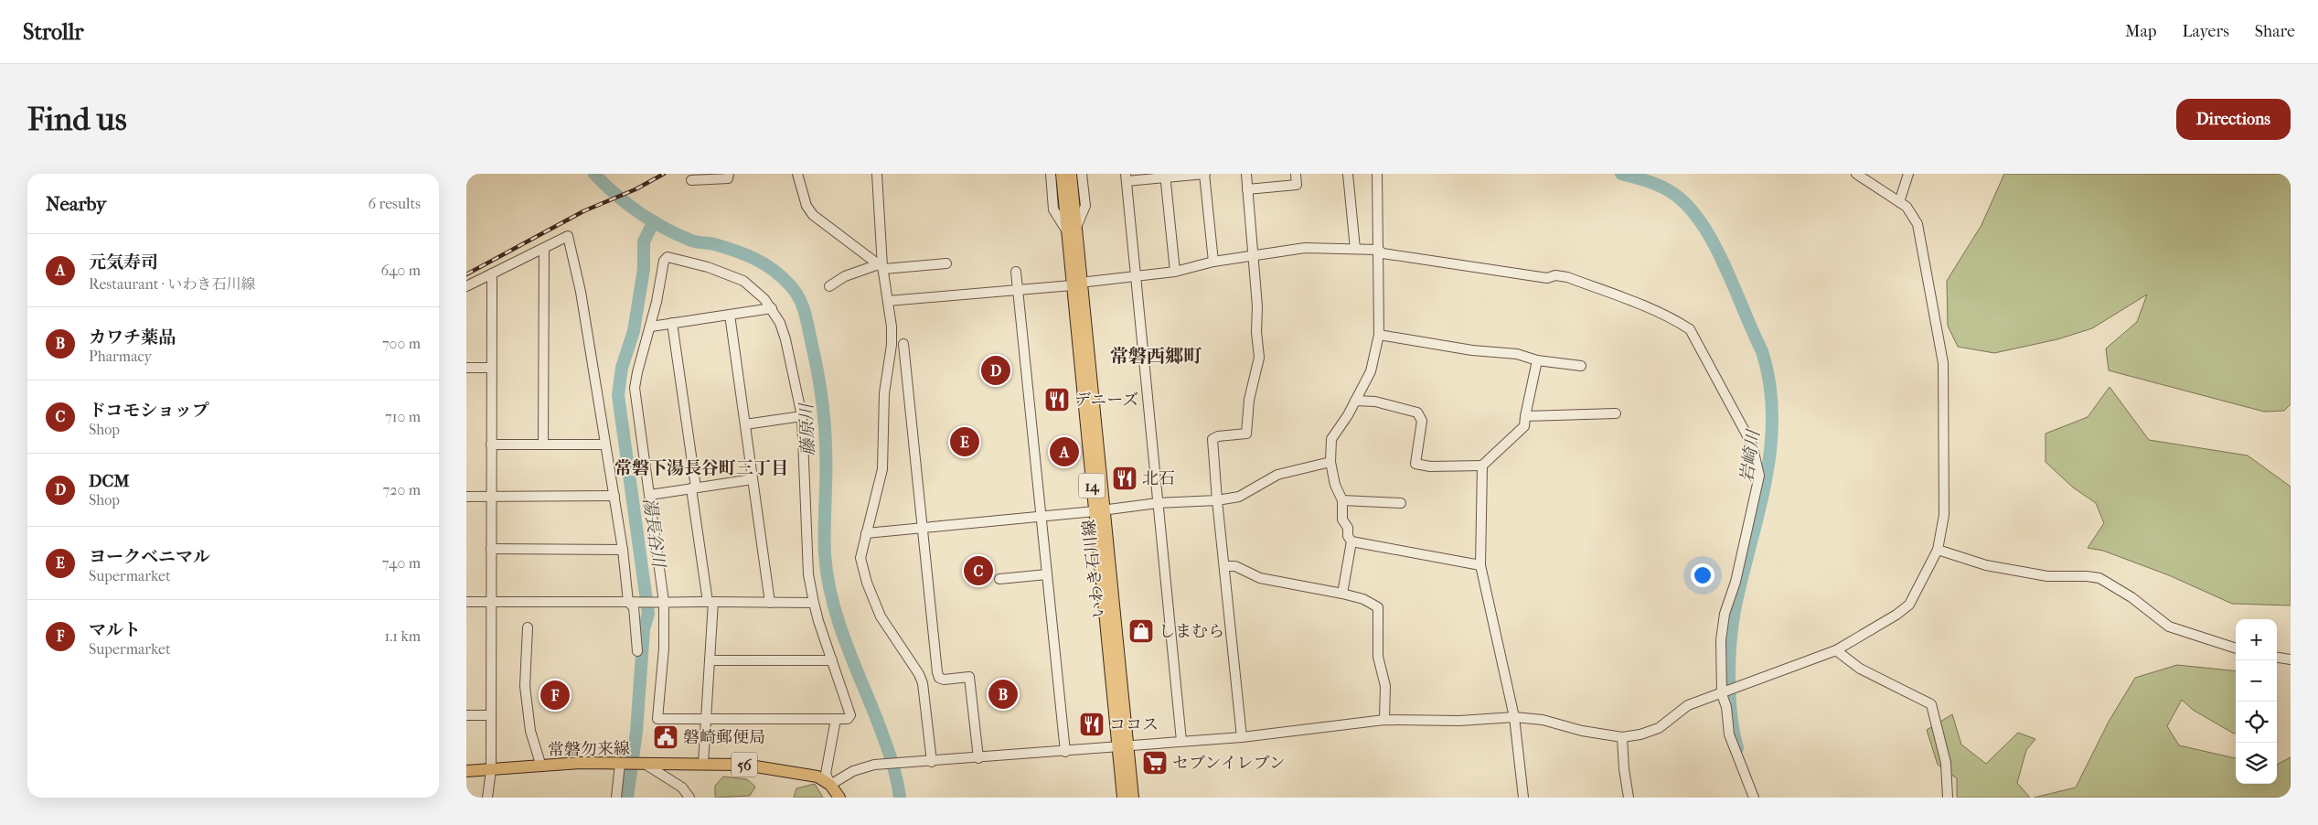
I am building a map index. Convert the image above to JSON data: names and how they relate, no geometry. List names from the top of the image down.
{
  "streets": {
    "main road": [
      "14",
      "いわき石川線",
      "常磐勿来線",
      "56"
    ]
  },
  "districts": ["常磐西郷町", "常磐下湯長谷町三丁目"],
  "water": ["藤原川", "岩崎川", "湯長谷川"],
  "places": {
    "restaurant": ["デニーズ", "北石", "ココス"],
    "shop": ["しまむら"],
    "public building": ["磐崎郵便局"],
    "supermarket": ["セブンイレブン"]
  },
  "page": {
    "header": "Strollr",
    "nav": ["Map", "Layers", "Share"],
    "buttons": "Directions",
    "title": "Find us",
    "heading": ["Nearby", "6 results"],
    "list": [
      {
        "mark": "A",
        "name": "元気寿司",
        "note": "Restaurant · いわき石川線",
        "value": "640 m"
      },
      {
        "mark": "B",
        "name": "カワチ薬品",
        "note": "Pharmacy",
        "value": "700 m"
      },
      {
        "mark": "C",
        "name": "ドコモショップ",
        "note": "Shop",
        "value": "710 m"
      },
      {
        "mark": "D",
        "name": "DCM",
        "note": "Shop",
        "value": "720 m"
      },
      {
        "mark": "E",
        "name": "ヨークベニマル",
        "note": "Supermarket",
        "value": "740 m"
      },
      {
        "mark": "F",
        "name": "マルト",
        "note": "Supermarket",
        "value": "1.1 km"
      }
    ],
    "pins": [
      "D",
      "E",
      "A",
      "C",
      "B",
      "F"
    ],
    "map_buttons": ["+", "−"]
  }
}
